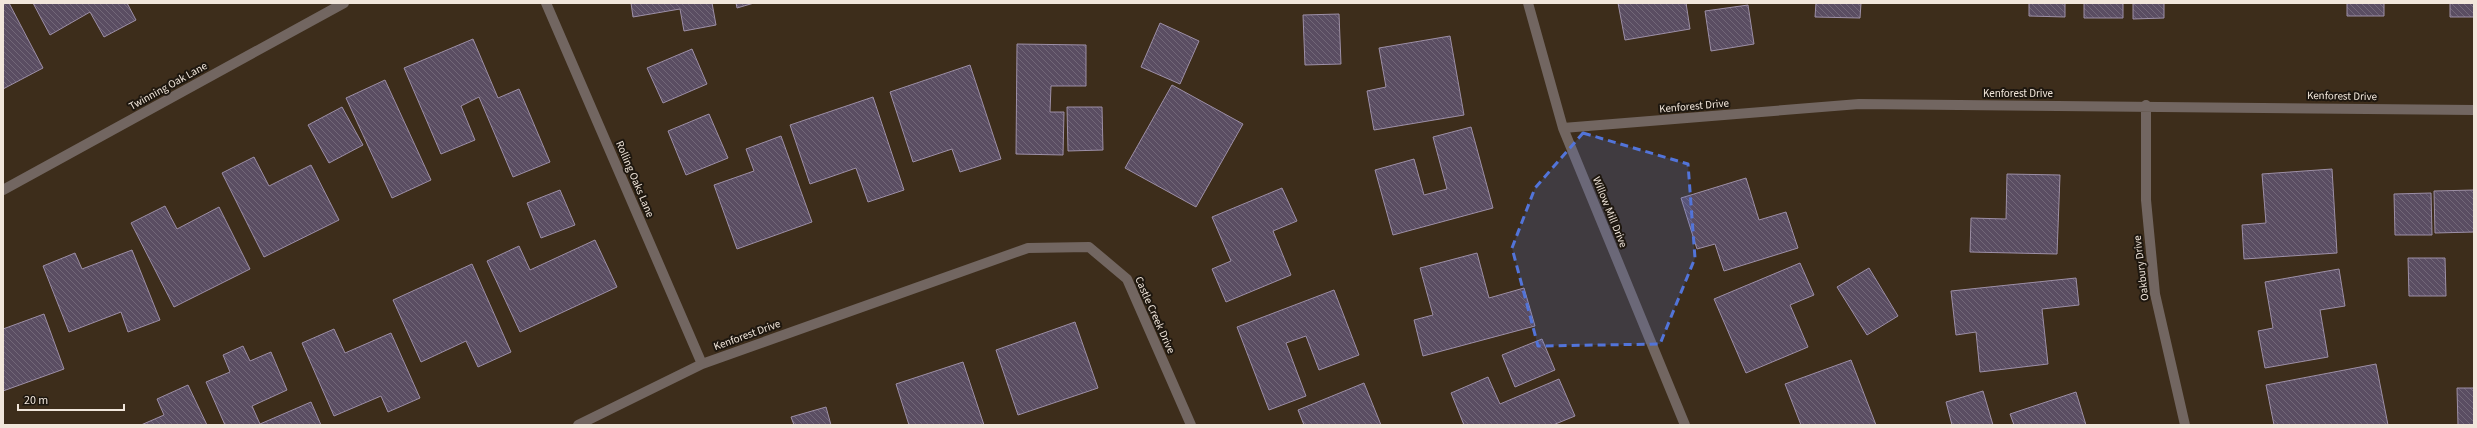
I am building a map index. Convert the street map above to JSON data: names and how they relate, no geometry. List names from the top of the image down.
{
  "streets": {
    "street": [
      "Twinning Oak Lane",
      "Kenforest Drive",
      "Rolling Oaks Lane",
      "Willow Mill Drive",
      "Oakbury Drive",
      "Castle Creek Drive"
    ]
  },
  "crossings": [
    ["Kenforest Drive", "Rolling Oaks Lane"],
    ["Kenforest Drive", "Willow Mill Drive"],
    ["Kenforest Drive", "Oakbury Drive"],
    ["Kenforest Drive", "Castle Creek Drive"]
  ],
  "scale_bar": "20 m"
}
